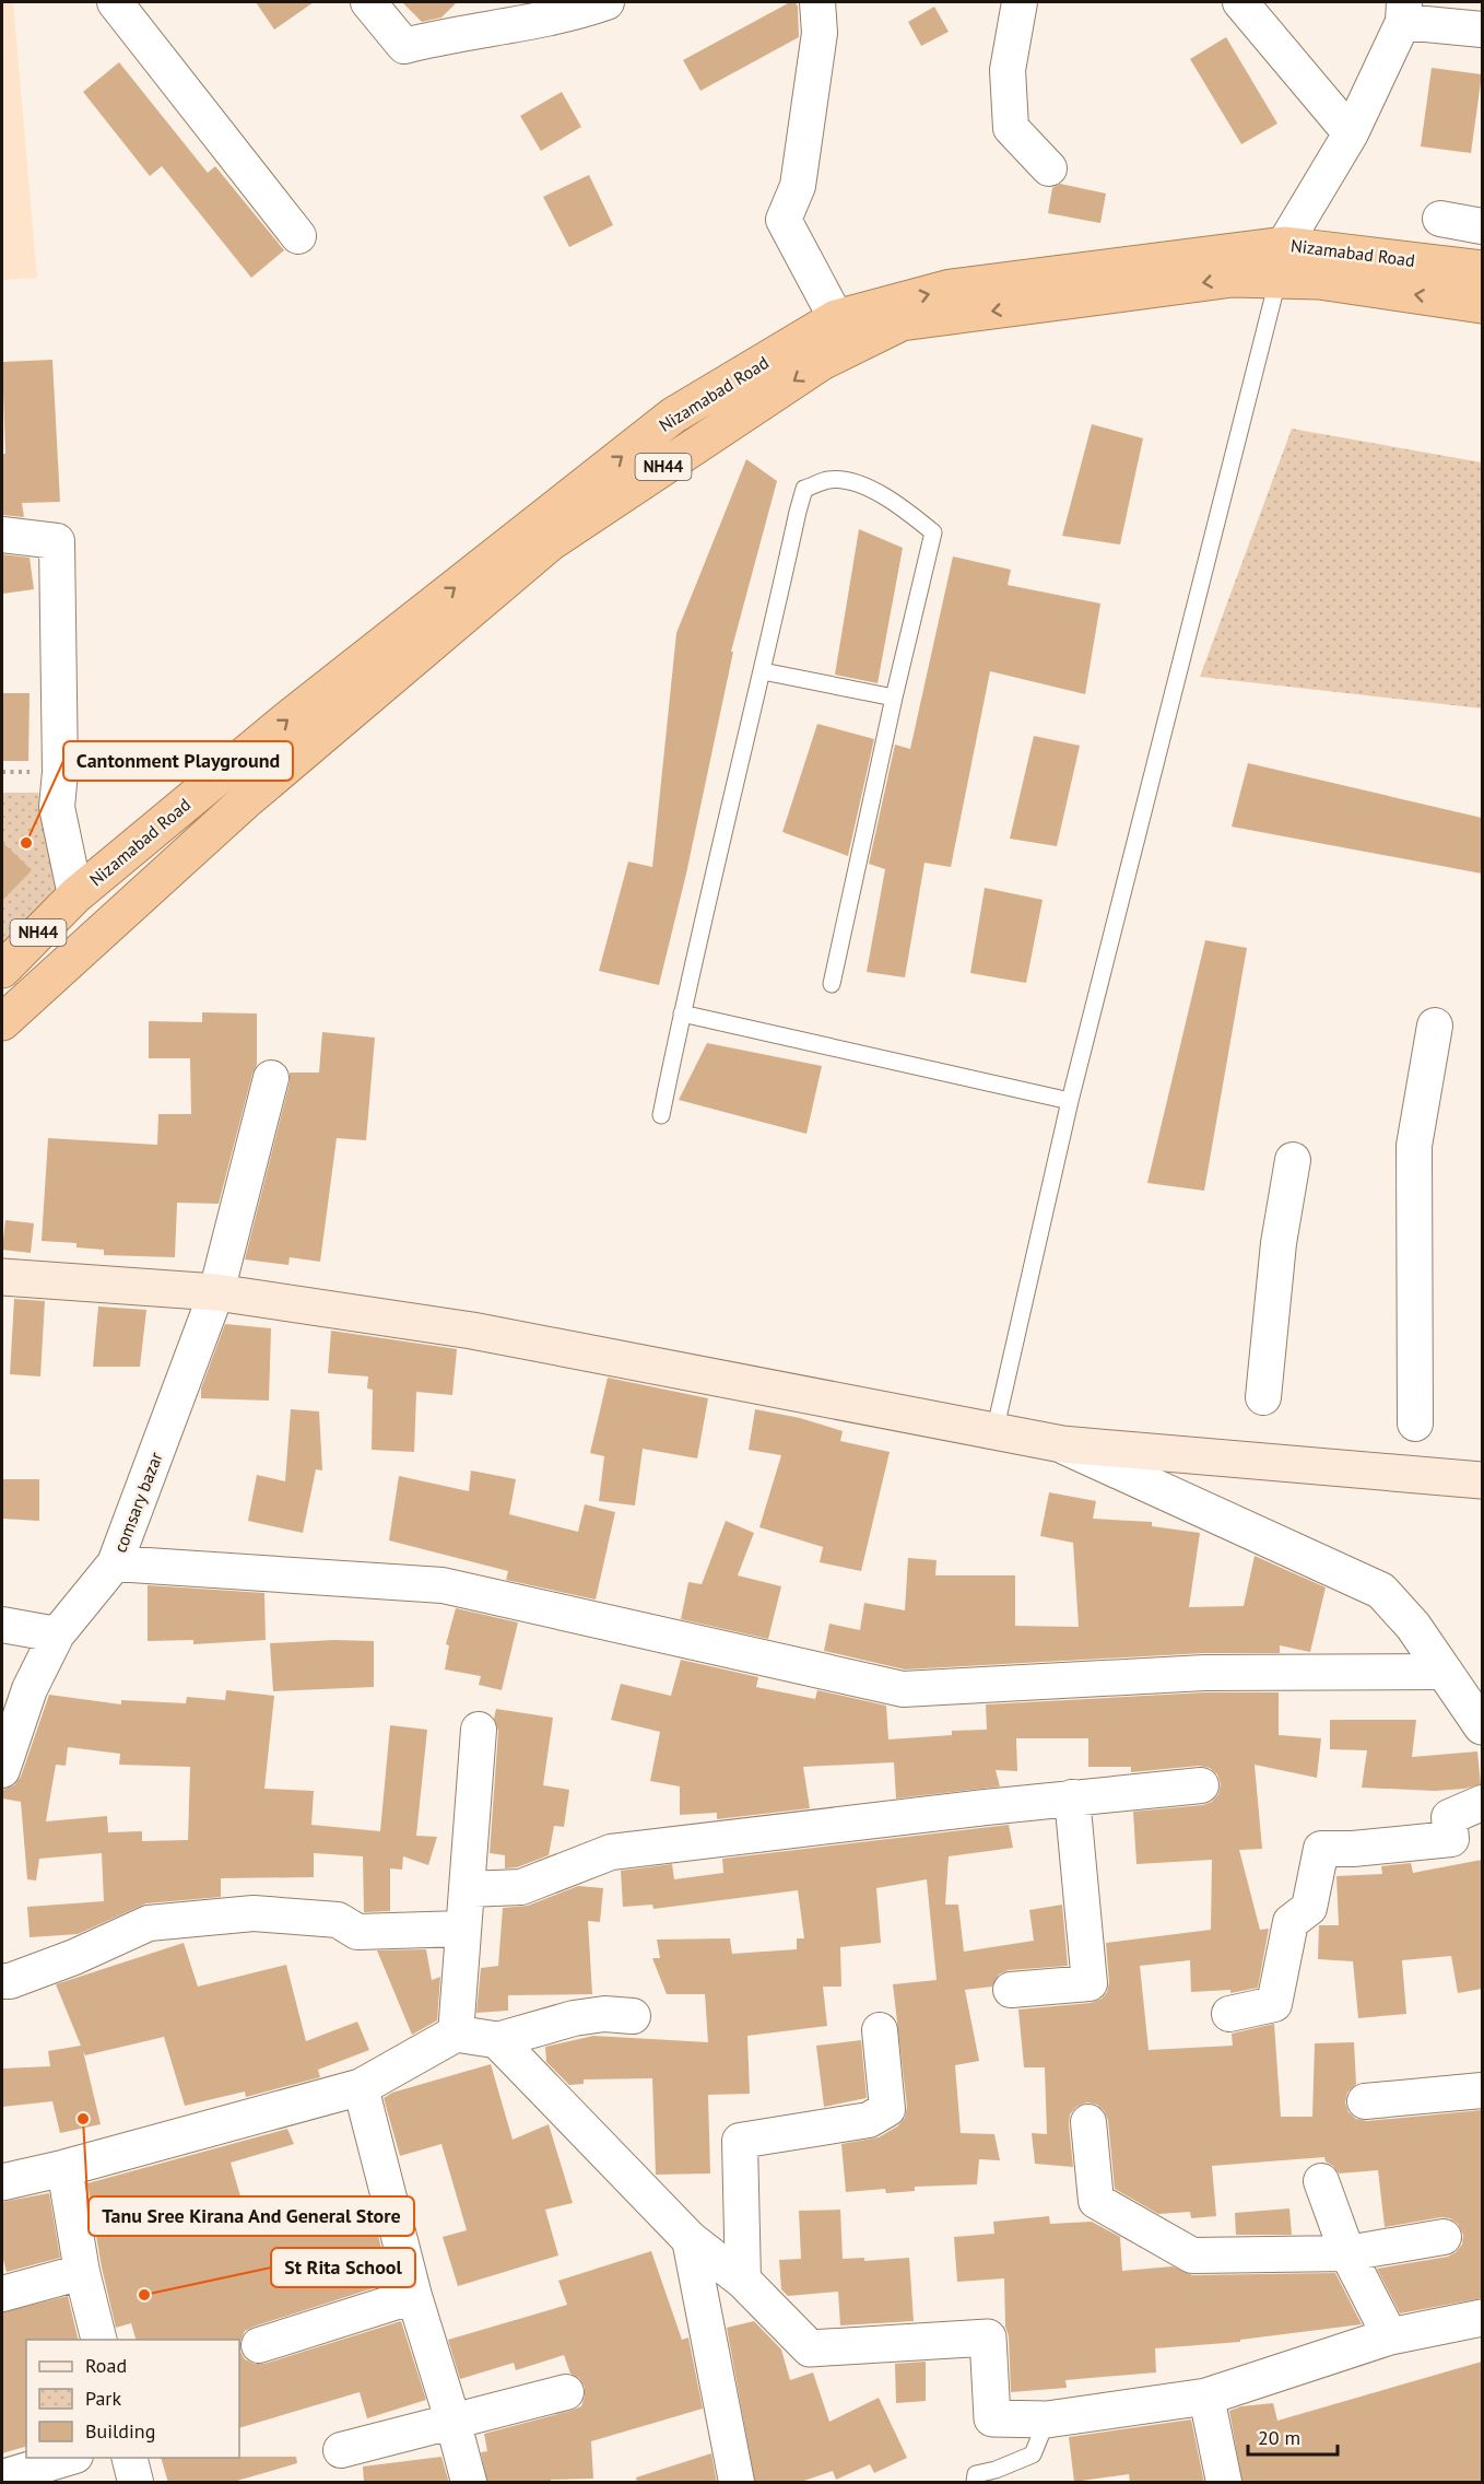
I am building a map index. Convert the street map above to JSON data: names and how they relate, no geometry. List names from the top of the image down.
{
  "streets": {
    "highway": ["Nizamabad Road", "NH44"],
    "street": ["comsary bazar"]
  },
  "places": ["Cantonment Playground", "Tanu Sree Kirana And General Store", "St Rita School"],
  "legend": ["Road", "Park", "Building"],
  "scale_bar": "20 m"
}
